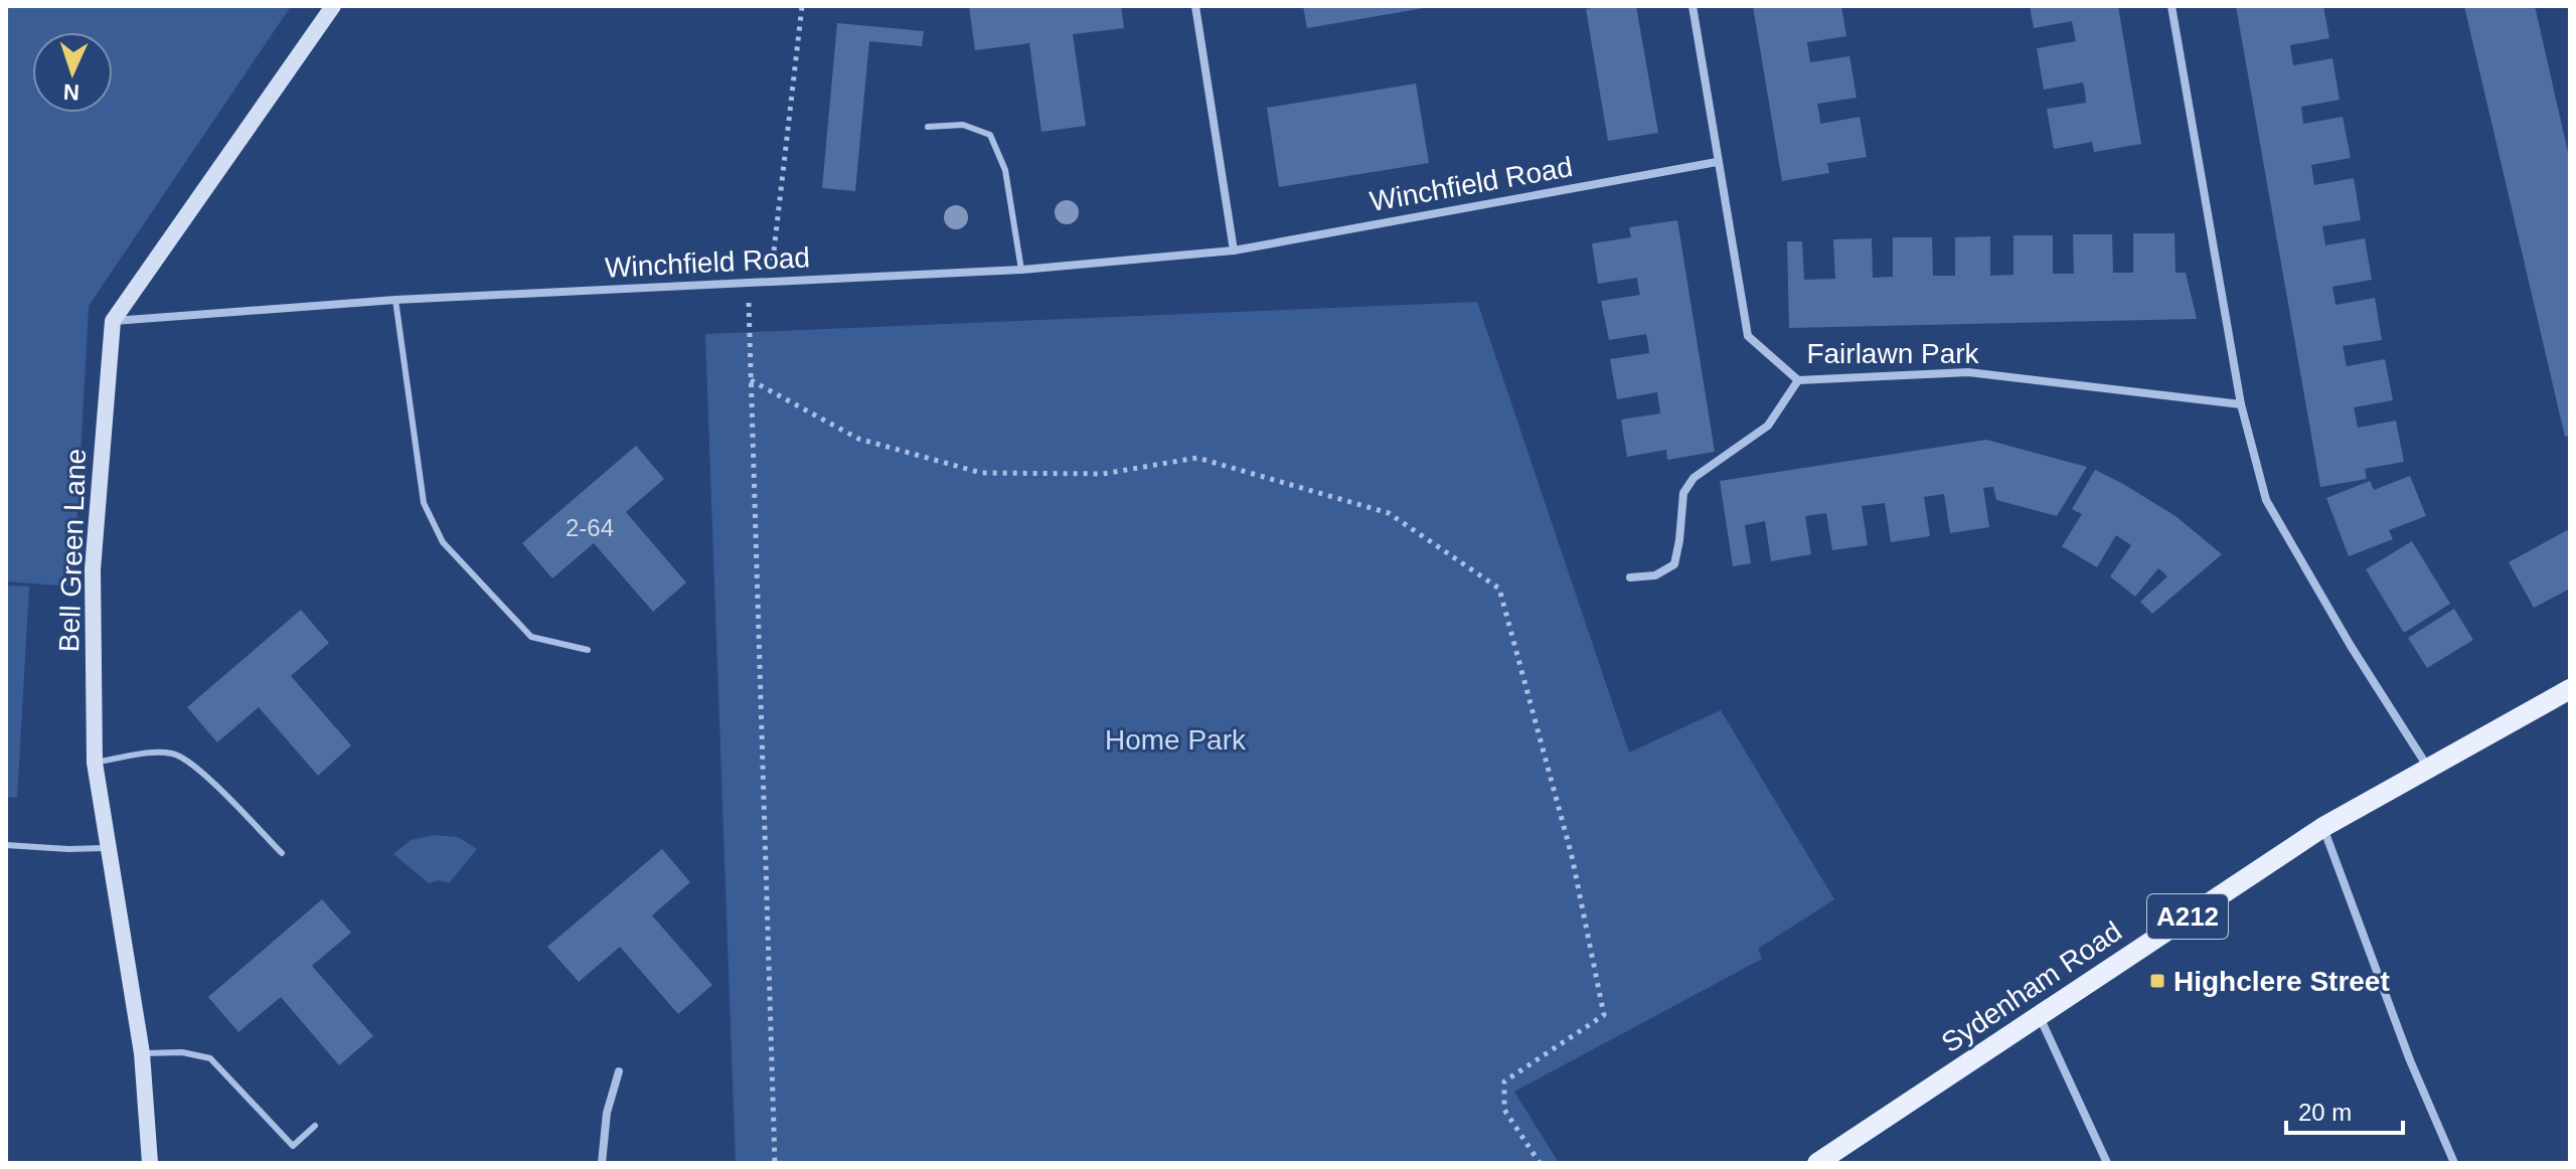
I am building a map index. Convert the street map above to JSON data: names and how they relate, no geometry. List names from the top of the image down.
{
  "streets": {
    "main road": ["A212", "Sydenham Road"],
    "street": ["Winchfield Road", "Fairlawn Park", "Bell Green Lane"]
  },
  "crossings": [
    ["Winchfield Road", "Fairlawn Park"],
    ["Winchfield Road", "Bell Green Lane"]
  ],
  "parks": ["Home Park"],
  "places": {
    "transit": ["Highclere Street"]
  },
  "house_numbers": ["2-64"],
  "scale_bar": "20 m",
  "north": "bottom"
}
